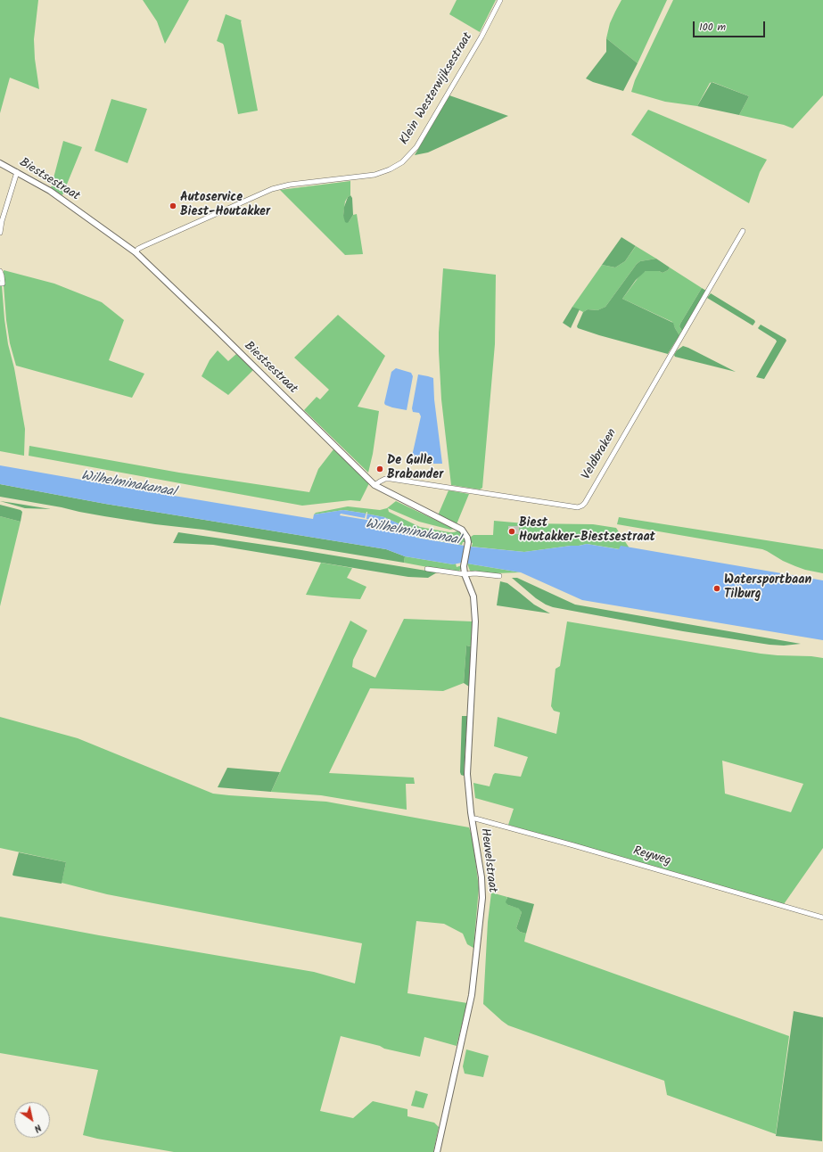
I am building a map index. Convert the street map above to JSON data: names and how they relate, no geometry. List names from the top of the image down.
{
  "streets": {
    "street": [
      "Klein Westerwijksestraat",
      "Biestsestraat",
      "Veldbraken",
      "Reyweg",
      "Heuvelstraat"
    ]
  },
  "crossings": [
    ["Klein Westerwijksestraat", "Biestsestraat"],
    ["Biestsestraat", "Veldbraken"],
    ["Biestsestraat", "Heuvelstraat"]
  ],
  "water": ["Wilhelminakanaal"],
  "places": [
    "Autoservice Biest-Houtakker",
    "De Gulle Brabander",
    "Biest Houtakker-Biestsestraat",
    "Watersportbaan Tilburg"
  ],
  "scale_bar": "100 m",
  "north": "bottom right"
}
